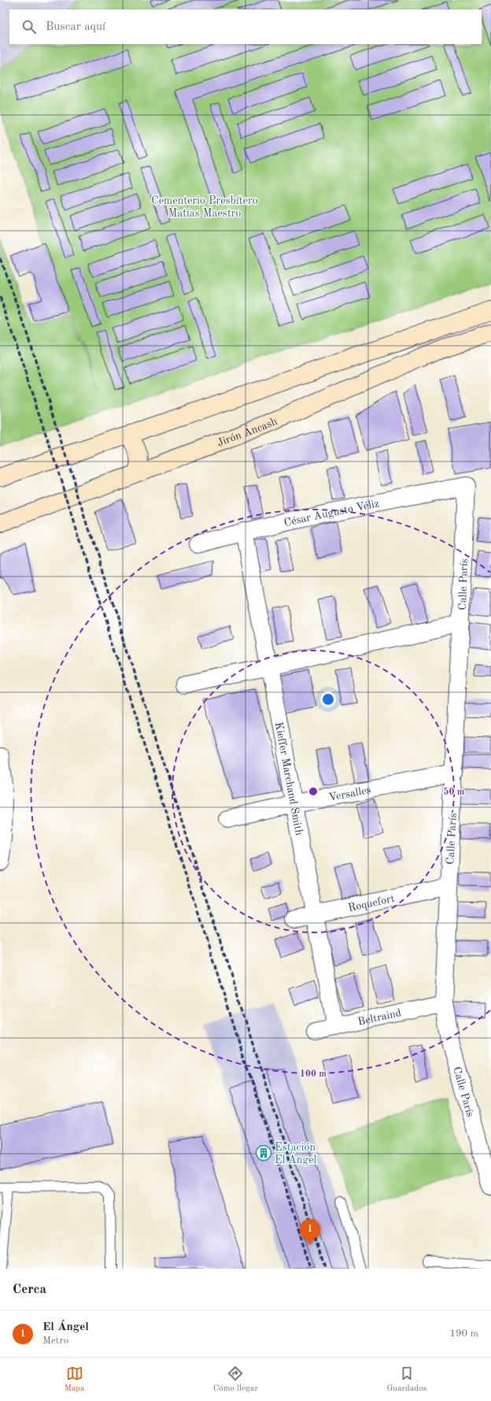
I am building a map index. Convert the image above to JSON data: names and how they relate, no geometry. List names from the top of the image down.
{
  "streets": {
    "main road": ["Jirón Áncash"],
    "street": [
      "César Augusto Véliz",
      "Calle París",
      "Kieffer Marchand Smith",
      "Versalles",
      "Roquefort",
      "Beltraind"
    ]
  },
  "crossings": [
    ["César Augusto Véliz", "Calle París"],
    ["César Augusto Véliz", "Kieffer Marchand Smith"],
    ["Calle París", "Versalles"],
    ["Calle París", "Roquefort"],
    ["Calle París", "Beltraind"],
    ["Kieffer Marchand Smith", "Versalles"],
    ["Kieffer Marchand Smith", "Roquefort"],
    ["Kieffer Marchand Smith", "Beltraind"]
  ],
  "parks": ["Cementerio Presbítero Matías Maestro"],
  "places": {
    "building": ["Estación El Ángel"]
  },
  "page": {
    "search": "Buscar aquí",
    "pins": "1",
    "heading": "Cerca",
    "list": [
      {
        "mark": "1",
        "name": "El Ángel",
        "note": "Metro",
        "value": "190 m"
      }
    ],
    "nav": ["Mapa", "Cómo llegar", "Guardados"]
  },
  "rings": ["50 m", "100 m"]
}
